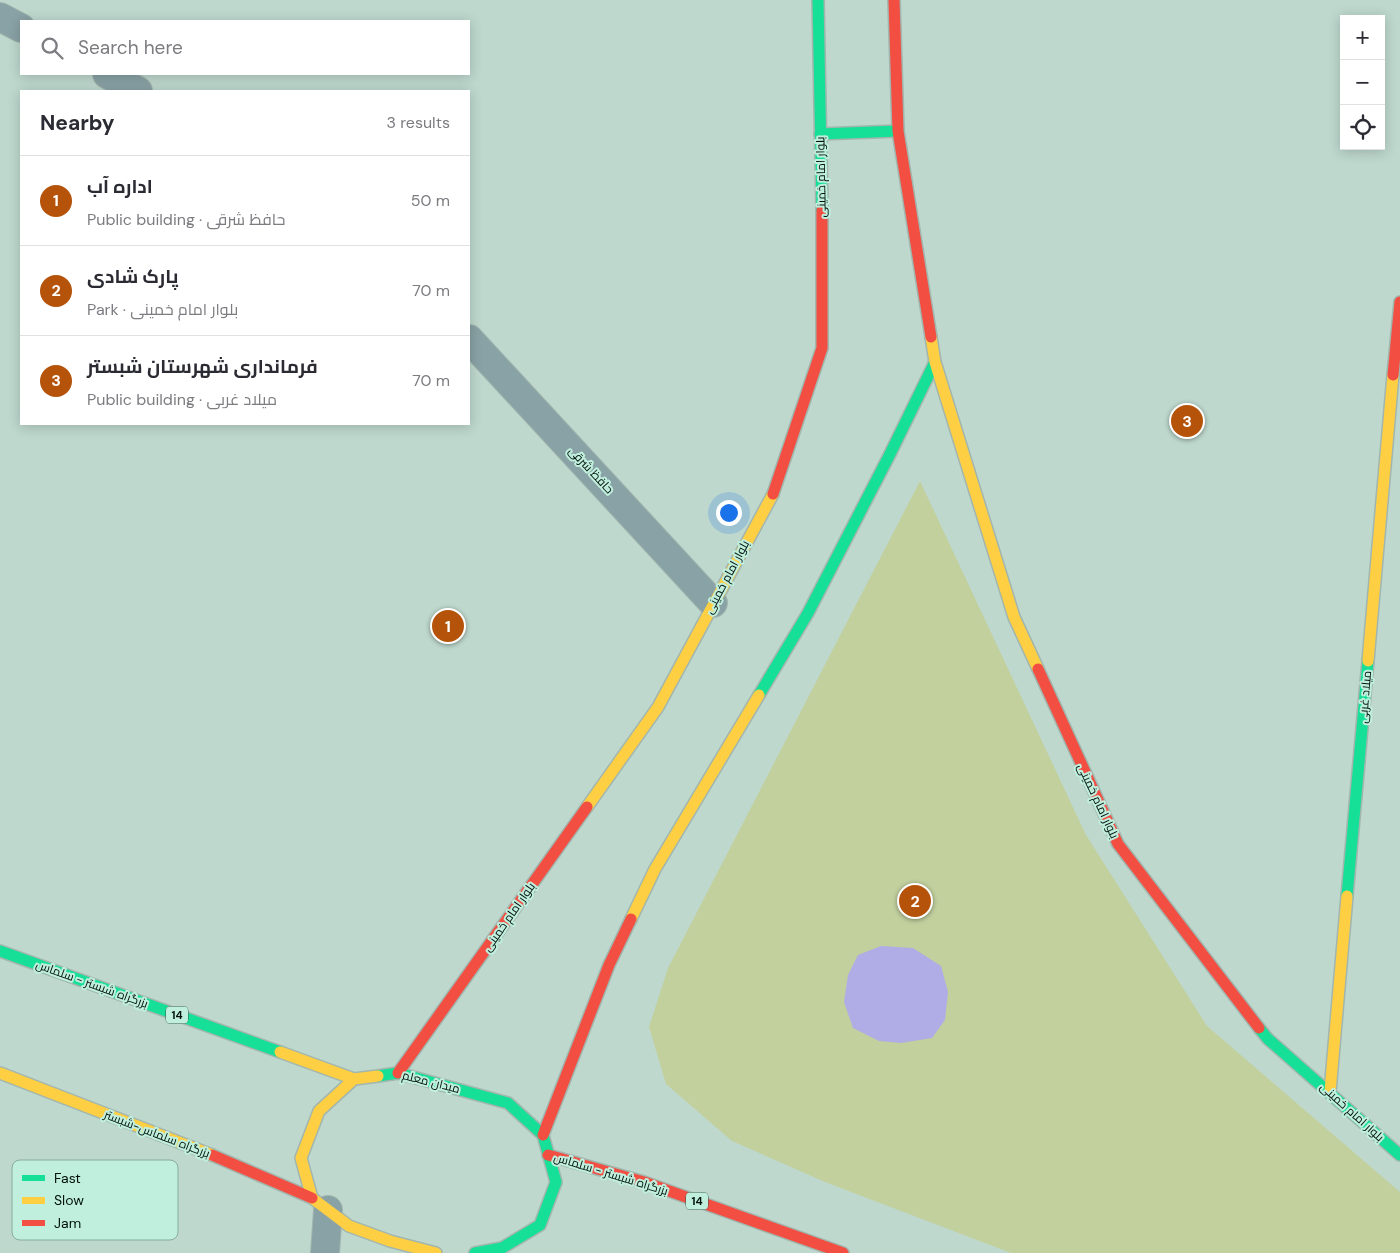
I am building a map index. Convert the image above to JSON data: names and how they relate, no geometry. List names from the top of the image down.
{
  "streets": {
    "main road": [
      "بلوار امام خمینی",
      "میلاد غربی",
      "بزرگراه شبستر - سلماس",
      "14",
      "میدان معلم",
      "بزرگراه سلماس-شبستر"
    ],
    "street": ["حافظ شرقی"]
  },
  "crossings": [
    ["بلوار امام خمینی", "حافظ شرقی"],
    ["بلوار امام خمینی", "میلاد غربی"],
    ["بلوار امام خمینی", "میدان معلم"],
    ["بزرگراه شبستر - سلماس", "میدان معلم"]
  ],
  "legend": ["Fast", "Slow", "Jam"],
  "page": {
    "map_buttons": ["+", "−"],
    "search": "Search here",
    "heading": ["Nearby", "3 results"],
    "list": [
      {
        "mark": "1",
        "name": "اداره آب",
        "note": "Public building · حافظ شرقی",
        "value": "50 m"
      },
      {
        "mark": "2",
        "name": "پارک شادی",
        "note": "Park · بلوار امام خمینی",
        "value": "70 m"
      },
      {
        "mark": "3",
        "name": "فرمانداری شهرستان شبستر",
        "note": "Public building · میلاد غربی",
        "value": "70 m"
      }
    ],
    "pins": ["3", "1", "2"]
  }
}
